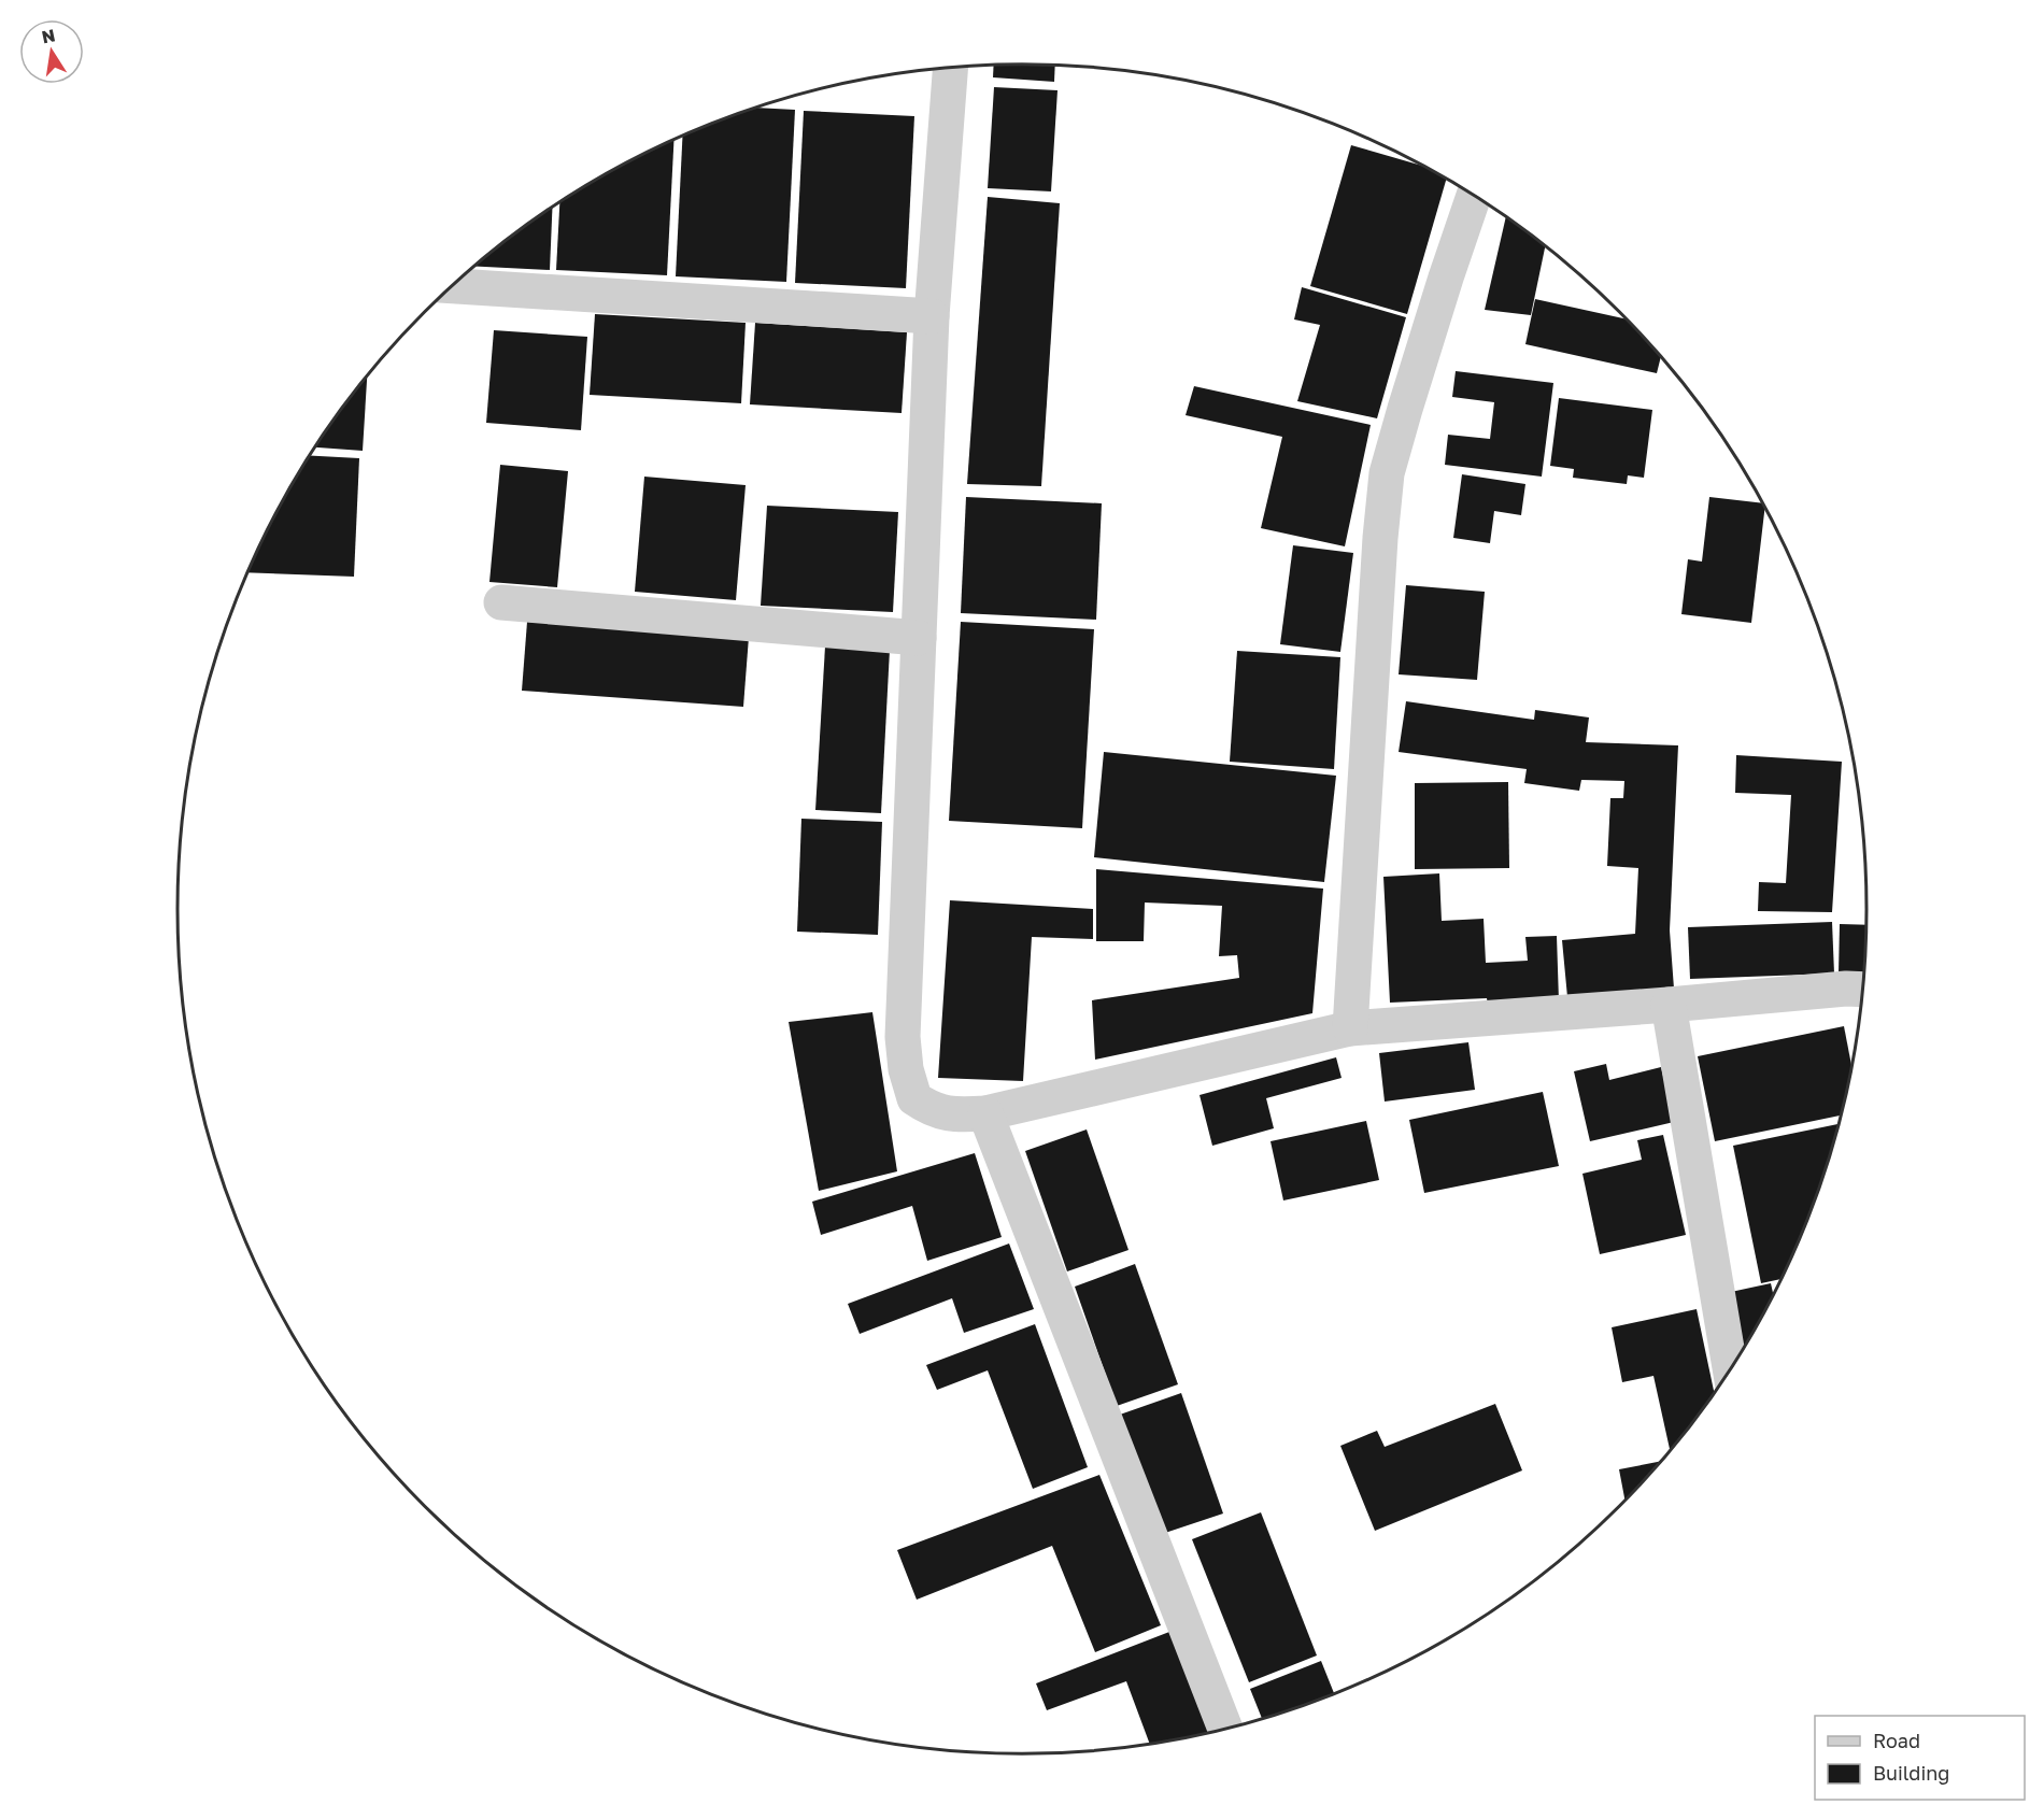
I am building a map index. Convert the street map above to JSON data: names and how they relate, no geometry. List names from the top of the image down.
{
  "legend": ["Road", "Building"],
  "north": "top"
}
